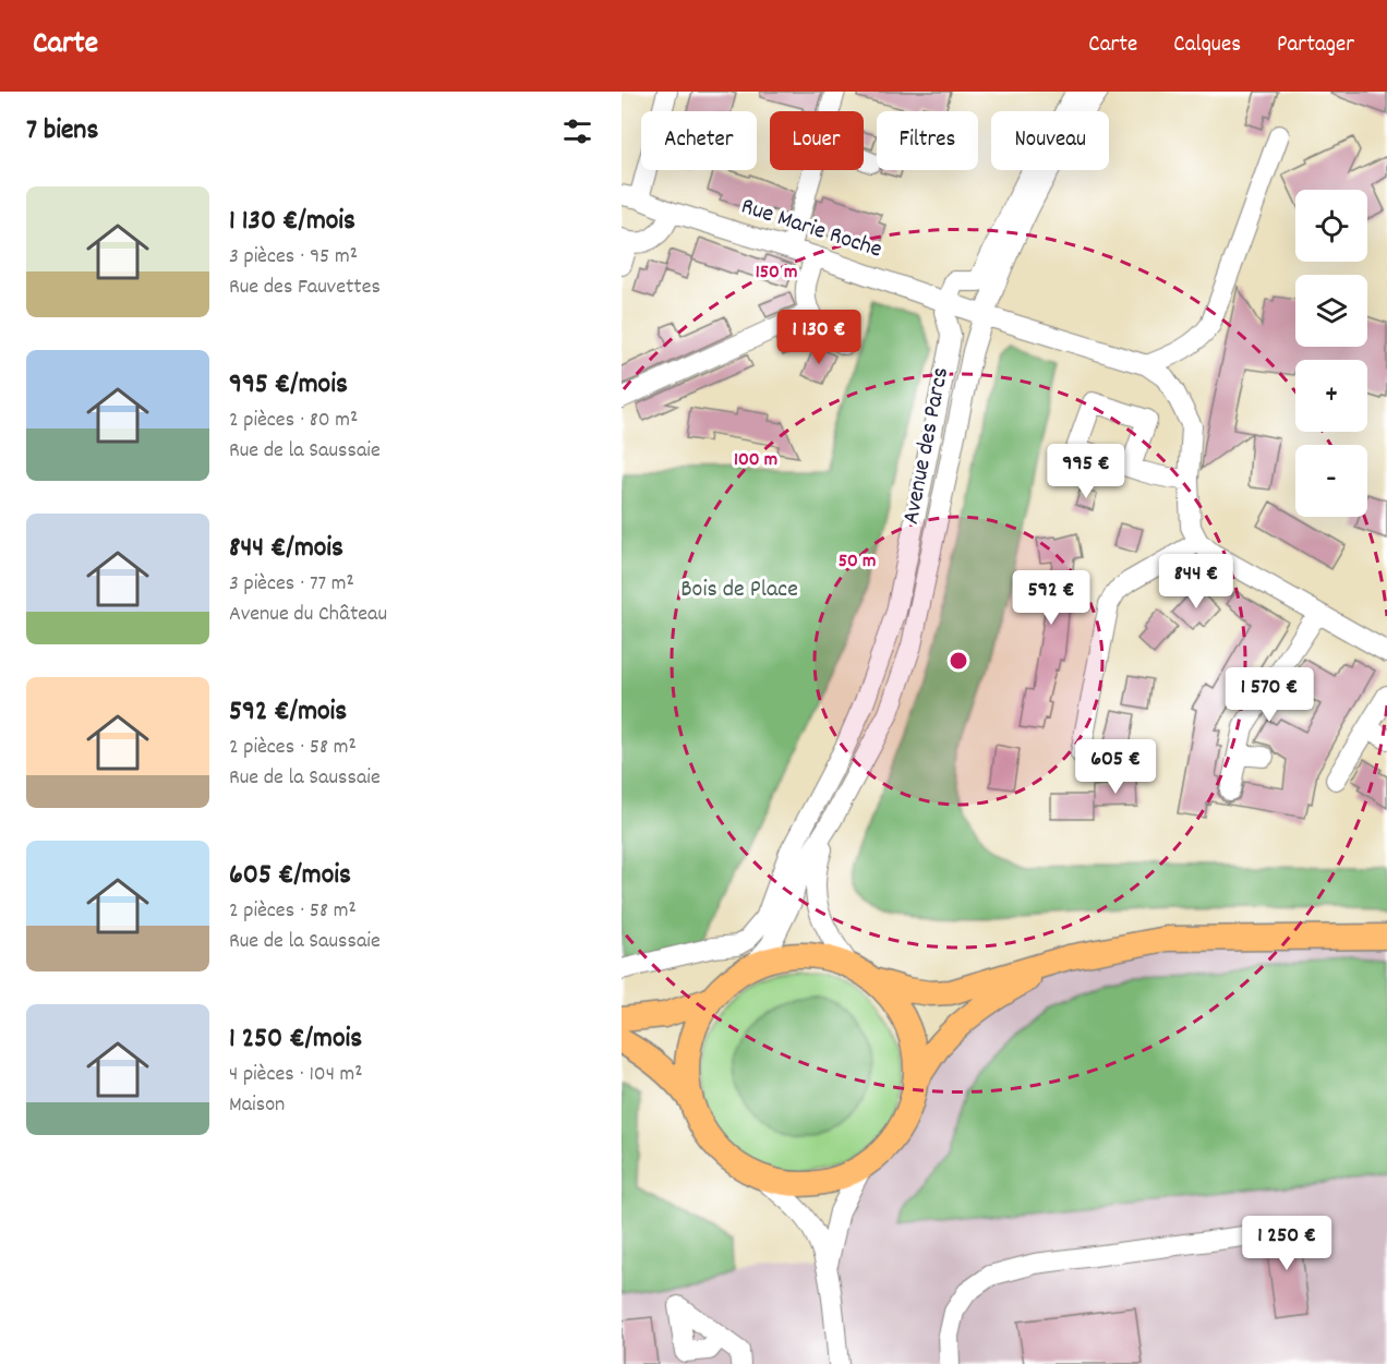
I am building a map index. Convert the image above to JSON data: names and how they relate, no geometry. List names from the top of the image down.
{
  "streets": {
    "street": ["Rue Marie Roche", "Avenue des Parcs"]
  },
  "crossings": [
    ["Rue Marie Roche", "Avenue des Parcs"]
  ],
  "parks": ["Bois de Place"],
  "page": {
    "header": "Carte",
    "nav": ["Carte", "Calques", "Partager"],
    "heading": "7 biens",
    "chip": [
      "Acheter",
      "Louer",
      "Filtres",
      "Nouveau"
    ],
    "list": [
      {
        "name": "1 130 €/mois",
        "note": "3 pièces · 95 m² · Rue des Fauvettes"
      },
      {
        "name": "995 €/mois",
        "note": "2 pièces · 80 m² · Rue de la Saussaie"
      },
      {
        "name": "844 €/mois",
        "note": "3 pièces · 77 m² · Avenue du Château"
      },
      {
        "name": "592 €/mois",
        "note": "2 pièces · 58 m² · Rue de la Saussaie"
      },
      {
        "name": "605 €/mois",
        "note": "2 pièces · 58 m² · Rue de la Saussaie"
      },
      {
        "name": "1 250 €/mois",
        "note": "4 pièces · 104 m² · Maison"
      }
    ],
    "map_buttons": ["+", "−"],
    "price": [
      "1 130 €",
      "995 €",
      "844 €",
      "592 €",
      "1 570 €",
      "605 €",
      "1 250 €"
    ]
  },
  "rings": ["150 m", "100 m", "50 m"]
}
